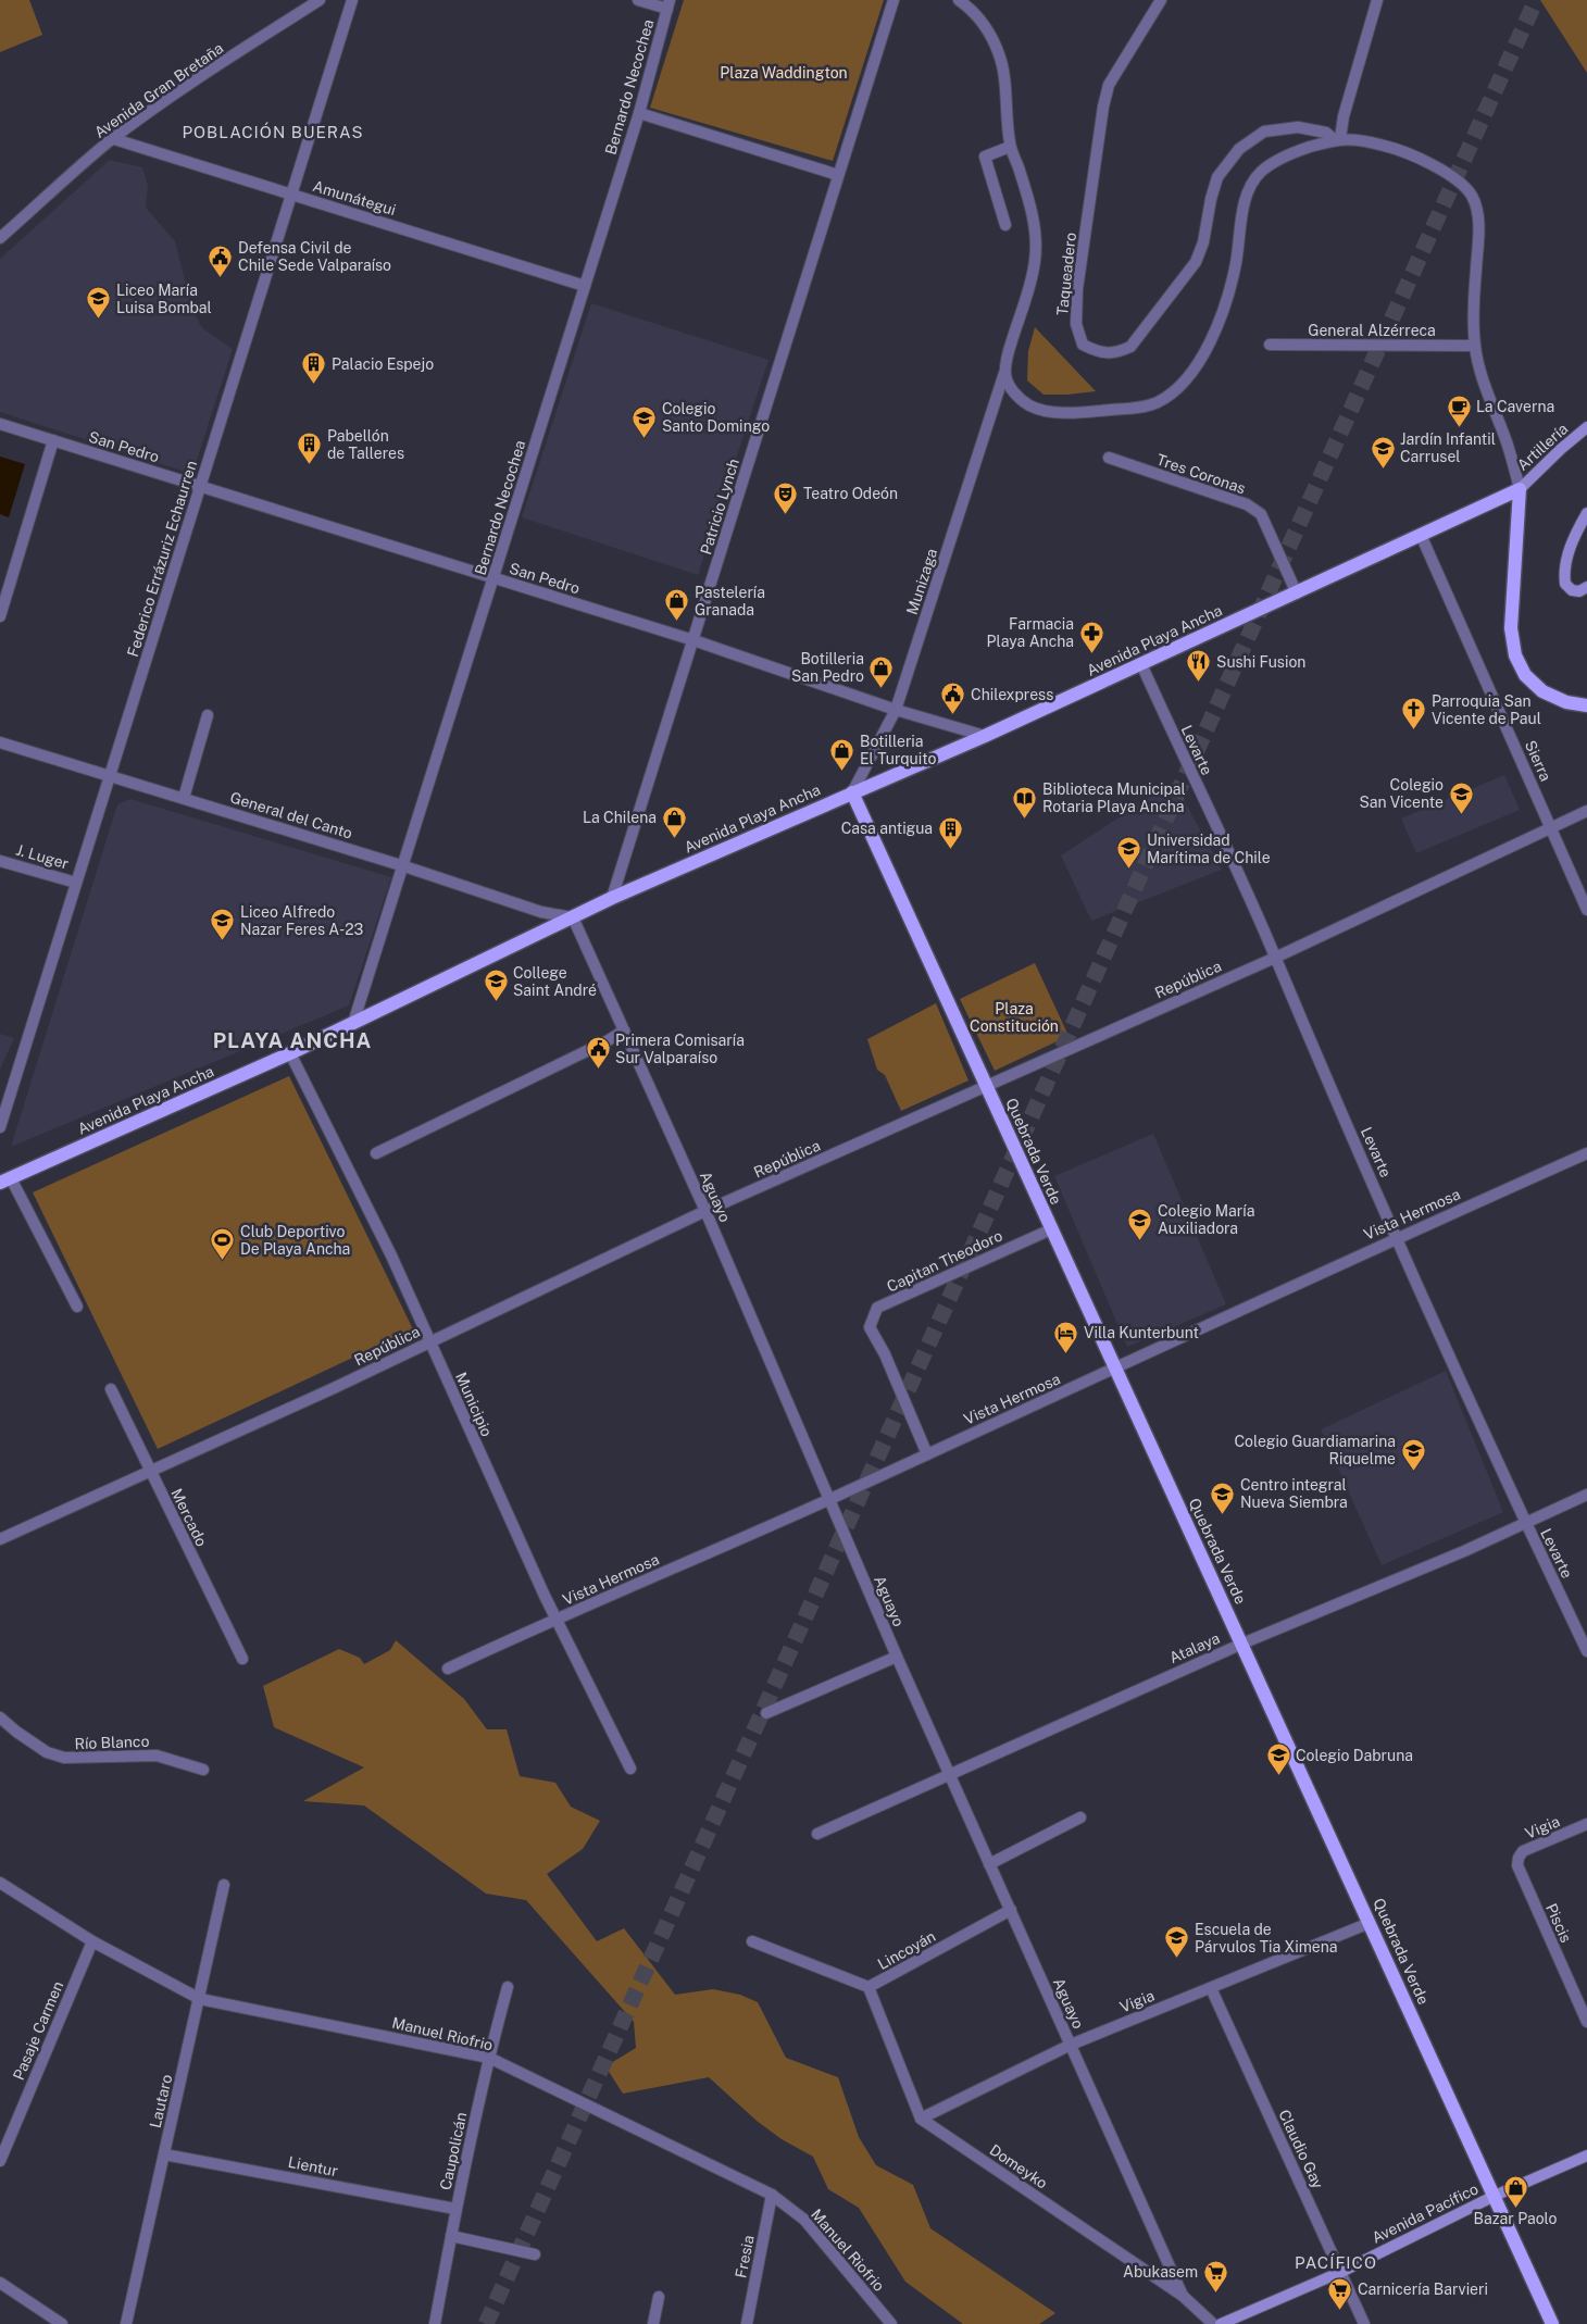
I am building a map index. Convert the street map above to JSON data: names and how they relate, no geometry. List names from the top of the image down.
{
  "streets": {
    "main road": ["Avenida Playa Ancha", "Quebrada Verde"],
    "street": [
      "Bernardo Necochea",
      "Avenida Gran Bretaña",
      "Amunátegui",
      "Taqueadero",
      "General Alzérreca",
      "San Pedro",
      "Artillería",
      "Tres Coronas",
      "Patricio Lynch",
      "Federico Errázuriz Echaurren",
      "Munizaga",
      "Levarte",
      "Sierra",
      "General del Canto",
      "J. Luger",
      "República",
      "Aguayo",
      "Vista Hermosa",
      "Capitan Theodoro",
      "Municipio",
      "Mercado",
      "Atalaya",
      "Río Blanco",
      "Vigia",
      "Piscis",
      "Lincoyán",
      "Pasaje Carmen",
      "Manuel Riofrio",
      "Lautaro",
      "Claudio Gay",
      "Caupolicán",
      "Lientur",
      "Domeyko",
      "Avenida Pacífico",
      "Fresia"
    ]
  },
  "crossings": [
    ["Bernardo Necochea", "Amunátegui"],
    ["Bernardo Necochea", "San Pedro"],
    ["Bernardo Necochea", "Avenida Playa Ancha"],
    ["Bernardo Necochea", "General del Canto"],
    ["Avenida Gran Bretaña", "Amunátegui"],
    ["Amunátegui", "Federico Errázuriz Echaurren"],
    ["San Pedro", "Patricio Lynch"],
    ["San Pedro", "Federico Errázuriz Echaurren"],
    ["San Pedro", "Munizaga"],
    ["San Pedro", "Avenida Playa Ancha"],
    ["Artillería", "Avenida Playa Ancha"],
    ["Tres Coronas", "Avenida Playa Ancha"],
    ["Patricio Lynch", "Avenida Playa Ancha"],
    ["Federico Errázuriz Echaurren", "General del Canto"],
    ["Federico Errázuriz Echaurren", "J. Luger"],
    ["Munizaga", "Avenida Playa Ancha"],
    ["Munizaga", "Quebrada Verde"],
    ["Avenida Playa Ancha", "Levarte"],
    ["Avenida Playa Ancha", "Sierra"],
    ["Avenida Playa Ancha", "General del Canto"],
    ["Avenida Playa Ancha", "Quebrada Verde"],
    ["Avenida Playa Ancha", "Aguayo"],
    ["Avenida Playa Ancha", "Municipio"],
    ["Levarte", "República"],
    ["Levarte", "Vista Hermosa"],
    ["Levarte", "Atalaya"],
    ["Sierra", "República"],
    ["General del Canto", "Aguayo"],
    ["República", "Quebrada Verde"],
    ["República", "Aguayo"],
    ["República", "Municipio"],
    ["República", "Mercado"],
    ["Quebrada Verde", "Vista Hermosa"],
    ["Quebrada Verde", "Capitan Theodoro"],
    ["Quebrada Verde", "Atalaya"],
    ["Quebrada Verde", "Vigia"],
    ["Quebrada Verde", "Avenida Pacífico"],
    ["Aguayo", "Vista Hermosa"],
    ["Aguayo", "Atalaya"],
    ["Aguayo", "Vigia"],
    ["Aguayo", "Lincoyán"],
    ["Aguayo", "Domeyko"],
    ["Vista Hermosa", "Capitan Theodoro"],
    ["Vista Hermosa", "Municipio"],
    ["Vigia", "Piscis"],
    ["Vigia", "Claudio Gay"],
    ["Vigia", "Domeyko"],
    ["Pasaje Carmen", "Manuel Riofrio"],
    ["Manuel Riofrio", "Lautaro"],
    ["Manuel Riofrio", "Caupolicán"],
    ["Manuel Riofrio", "Fresia"],
    ["Lautaro", "Lientur"],
    ["Claudio Gay", "Avenida Pacífico"],
    ["Caupolicán", "Lientur"]
  ],
  "districts": ["POBLACIÓN BUERAS", "PLAYA ANCHA", "PACÍFICO"],
  "parks": ["Plaza Waddington", "Plaza Constitución"],
  "places": {
    "public building": ["Defensa Civil de Chile Sede Valparaíso", "Chilexpress", "Primera Comisaría Sur Valparaíso"],
    "school or university": [
      "Liceo María Luisa Bombal",
      "Colegio Santo Domingo",
      "Jardín Infantil Carrusel",
      "Colegio San Vicente",
      "Universidad Marítima de Chile",
      "Liceo Alfredo Nazar Feres A-23",
      "College Saint André",
      "Colegio María Auxiliadora",
      "Colegio Guardiamarina Riquelme",
      "Centro integral Nueva Siembra",
      "Colegio Dabruna",
      "Escuela de Párvulos Tia Ximena"
    ],
    "building": ["Palacio Espejo", "Pabellón de Talleres", "Casa antigua"],
    "cafe": ["La Caverna"],
    "theatre": ["Teatro Odeón"],
    "shop": [
      "Pastelería Granada",
      "Botilleria San Pedro",
      "Botilleria El Turquito",
      "La Chilena",
      "Bazar Paolo"
    ],
    "pharmacy": ["Farmacia Playa Ancha"],
    "restaurant": ["Sushi Fusion"],
    "church": ["Parroquia San Vicente de Paul"],
    "library": ["Biblioteca Municipal Rotaria Playa Ancha"],
    "sports": ["Club Deportivo De Playa Ancha"],
    "hotel": ["Villa Kunterbunt"],
    "supermarket": ["Abukasem", "Carnicería Barvieri"]
  }
}
